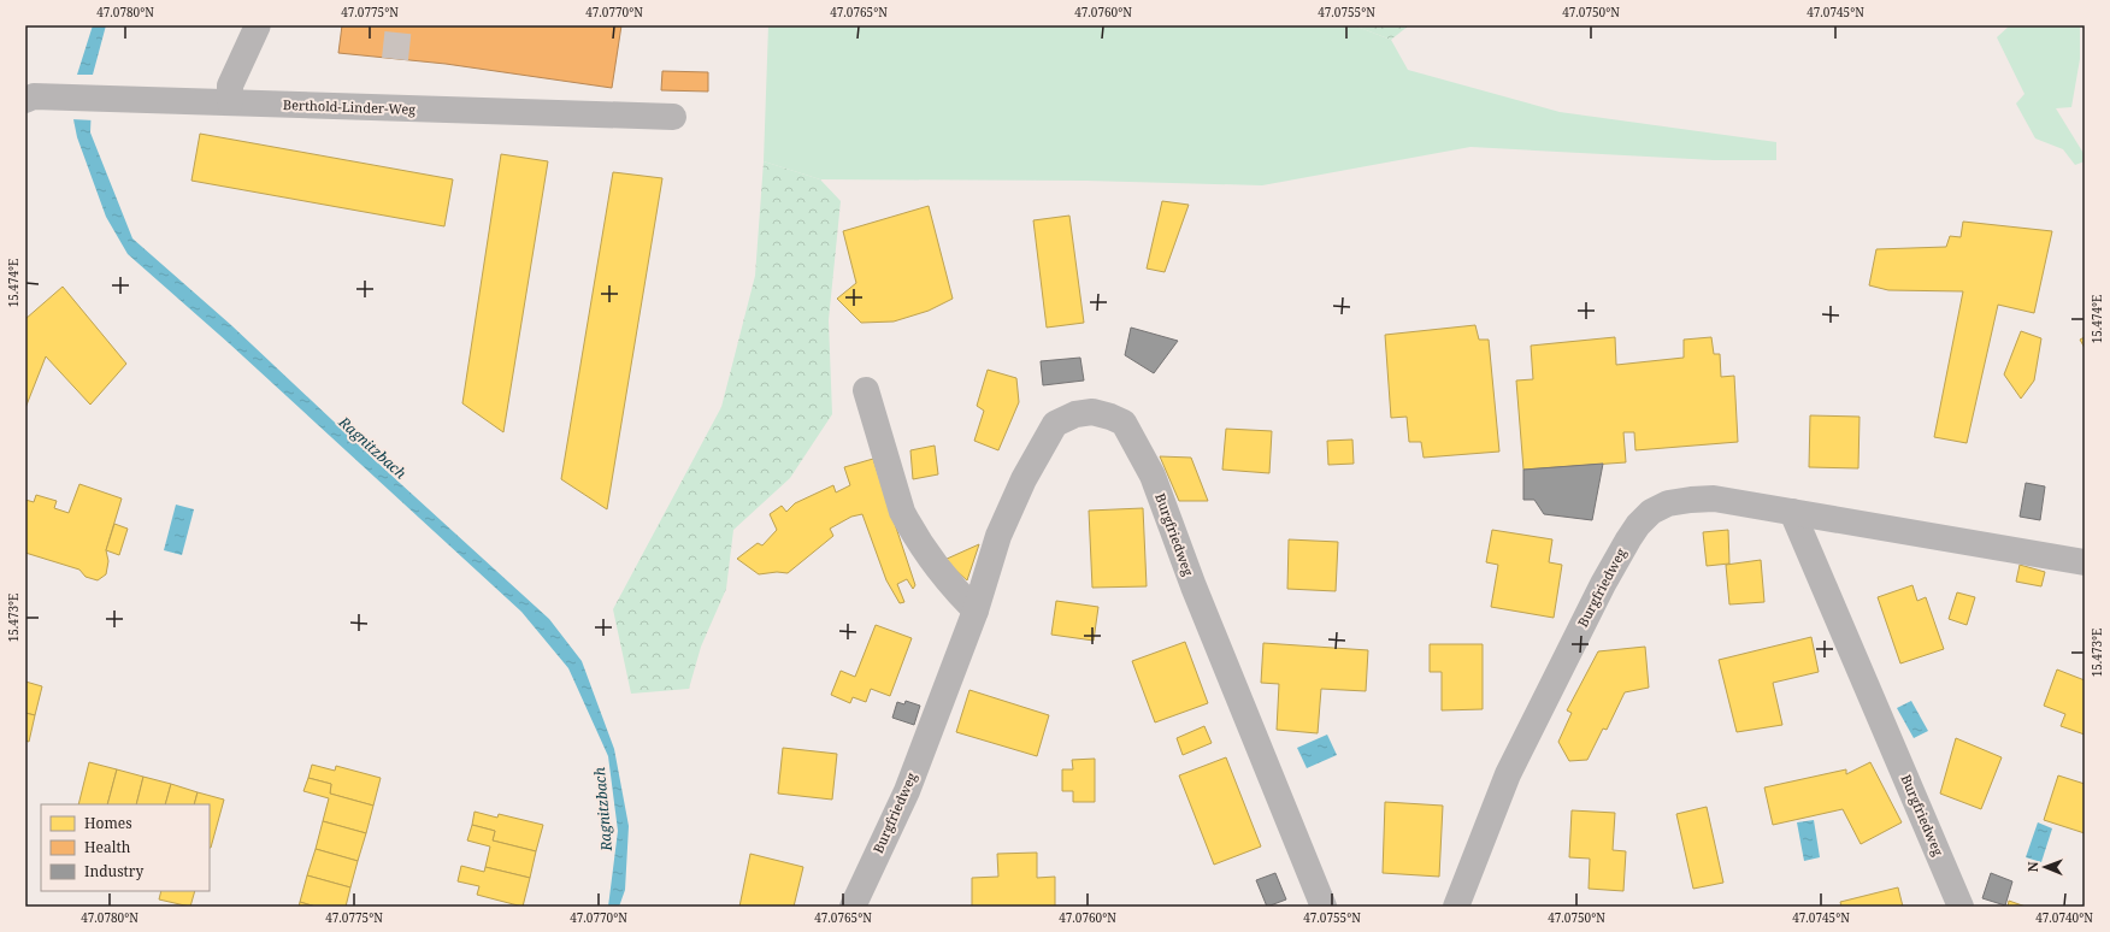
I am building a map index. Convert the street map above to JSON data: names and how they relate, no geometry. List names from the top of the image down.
{
  "streets": {
    "street": ["Berthold-Linder-Weg", "Burgfriedweg"]
  },
  "water": ["Ragnitzbach"],
  "legend": ["Homes", "Health", "Industry"],
  "north": "left",
  "coordinates": [
    "47.0780°N",
    "47.0775°N",
    "47.0770°N",
    "47.0765°N",
    "47.0760°N",
    "47.0755°N",
    "47.0750°N",
    "47.0745°N",
    "15.474°E",
    "15.473°E",
    "47.0740°N"
  ]
}
